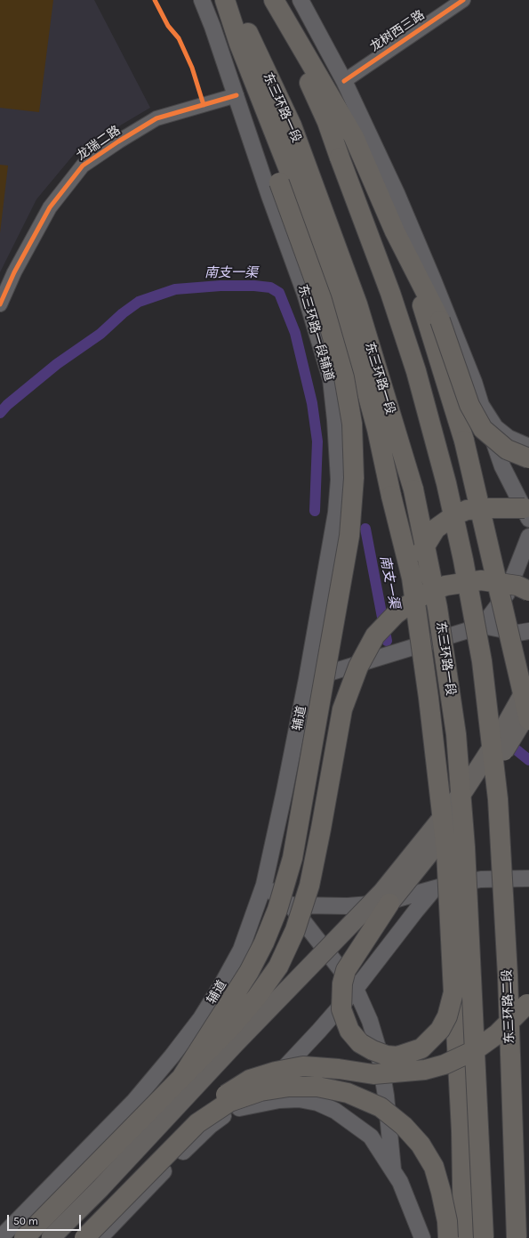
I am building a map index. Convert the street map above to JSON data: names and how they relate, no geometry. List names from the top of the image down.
{
  "streets": {
    "highway": ["东三环路一段", "东三环路二段"],
    "main road": ["东三环路一段辅道", "辅道"],
    "street": ["龙树西三路", "龙瑞二路"]
  },
  "crossings": [
    ["龙瑞二路", "东三环路一段辅道"],
    ["东三环路一段辅道", "辅道"]
  ],
  "water": ["南支一渠"],
  "scale_bar": "50 m"
}
